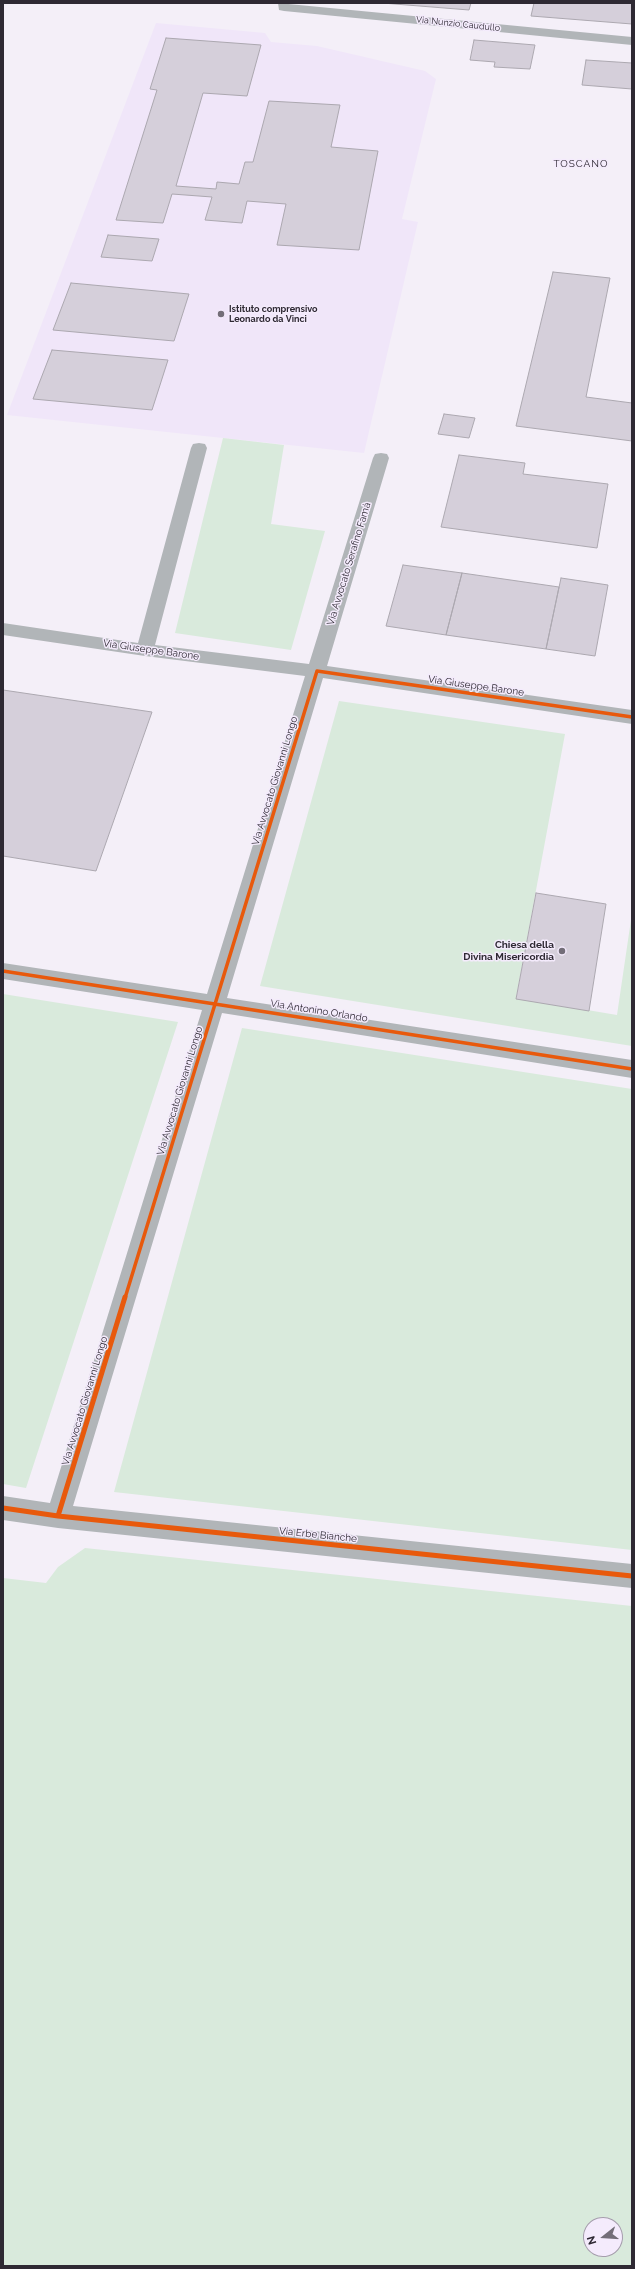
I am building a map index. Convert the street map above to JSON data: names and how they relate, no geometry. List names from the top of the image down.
{
  "streets": {
    "street": [
      "Via Nunzio Caudullo",
      "Via Avvocato Serafino Famà",
      "Via Giuseppe Barone",
      "Via Avvocato Giovanni Longo",
      "Via Antonino Orlando",
      "Via Erbe Bianche"
    ]
  },
  "crossings": [
    ["Via Avvocato Serafino Famà", "Via Giuseppe Barone"],
    ["Via Avvocato Serafino Famà", "Via Avvocato Giovanni Longo"],
    ["Via Giuseppe Barone", "Via Avvocato Giovanni Longo"],
    ["Via Avvocato Giovanni Longo", "Via Antonino Orlando"],
    ["Via Avvocato Giovanni Longo", "Via Erbe Bianche"]
  ],
  "districts": ["TOSCANO"],
  "places": ["Istituto comprensivo Leonardo da Vinci", "Chiesa della Divina Misericordia"],
  "north": "left"
}
